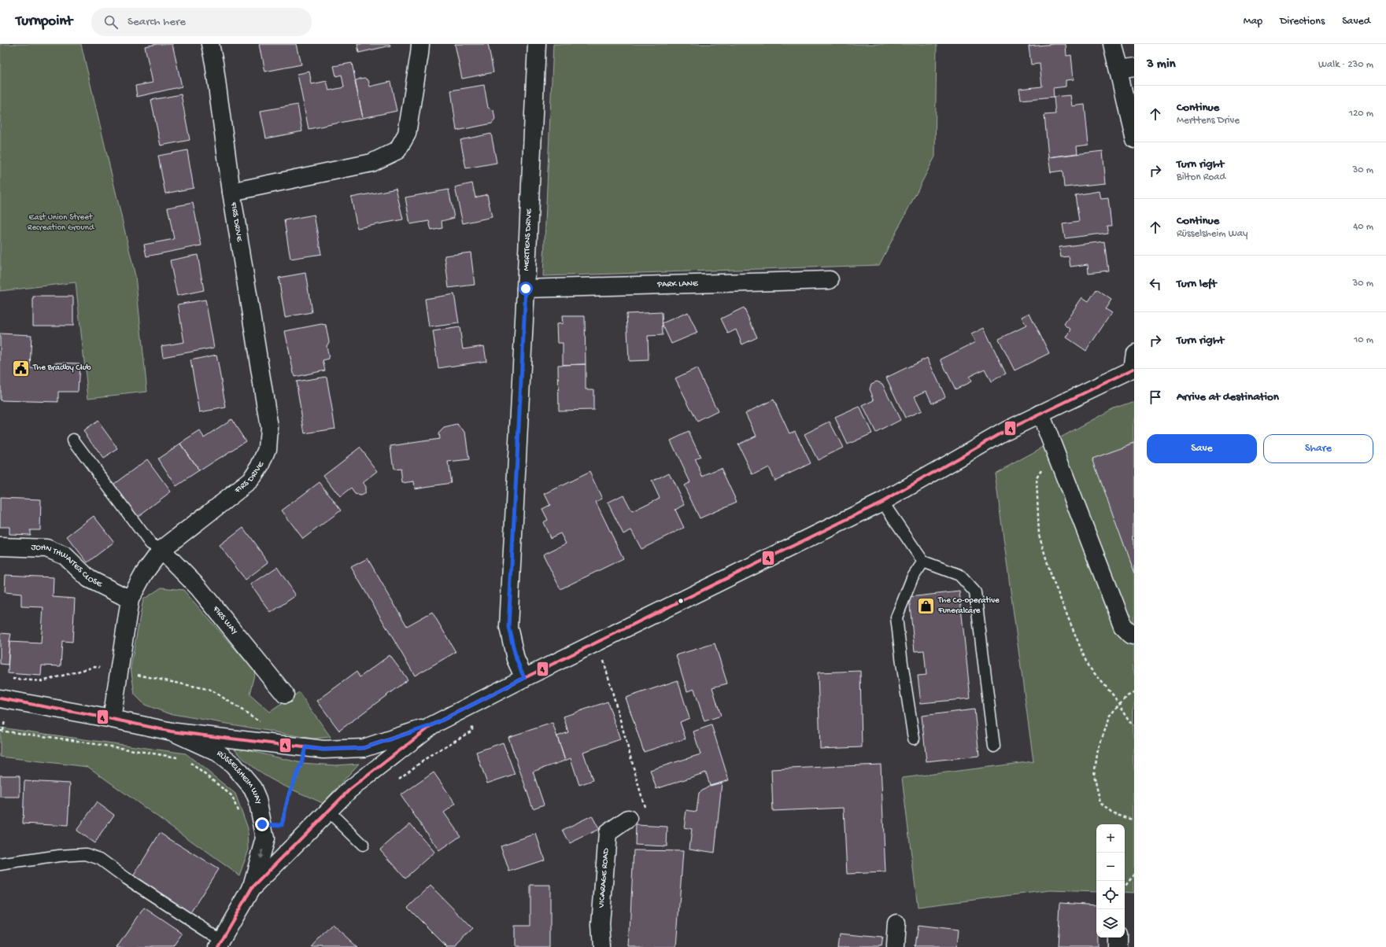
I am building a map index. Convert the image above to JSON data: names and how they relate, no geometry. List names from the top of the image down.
{
  "streets": {
    "main road": [
      "FIRS DRIVE",
      "MERTTENS DRIVE",
      "PARK LANE",
      "JOHN THWAITES CLOSE",
      "FIRS WAY",
      "RÜSSELSHEIM WAY",
      "VICARAGE ROAD"
    ]
  },
  "crossings": [
    ["FIRS DRIVE", "JOHN THWAITES CLOSE"],
    ["FIRS DRIVE", "FIRS WAY"],
    ["FIRS DRIVE", "RÜSSELSHEIM WAY"],
    ["MERTTENS DRIVE", "PARK LANE"]
  ],
  "parks": ["East Union Street Recreation Ground"],
  "places": {
    "public building": ["The Bradby Club"],
    "shop": ["The Co-operative Funeralcare"]
  },
  "lines": ["transit line 4"],
  "page": {
    "header": "Turnpoint",
    "search": "Search here",
    "nav": ["Map", "Directions", "Saved"],
    "heading": ["3 min", "Walk · 230 m"],
    "list": [
      ["Continue", "Merttens Drive", "120 m"],
      ["Turn right", "Bilton Road", "30 m"],
      ["Continue", "Rüsselsheim Way", "40 m"],
      ["Turn left", "30 m"],
      ["Turn right", "10 m"],
      "Arrive at destination"
    ],
    "buttons": ["Save", "Share"],
    "map_buttons": ["+", "−"]
  }
}
